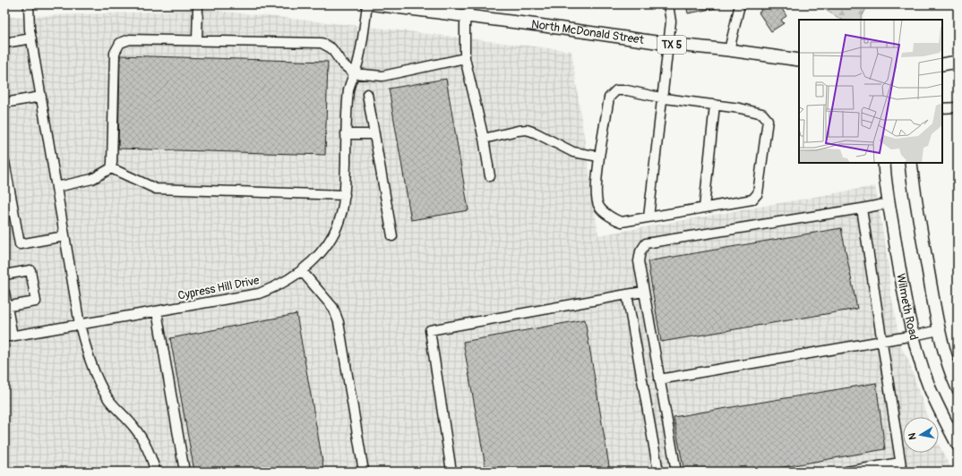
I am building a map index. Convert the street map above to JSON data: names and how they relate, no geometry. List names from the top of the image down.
{
  "streets": {
    "main road": ["North McDonald Street", "TX 5", "Wilmeth Road"],
    "street": ["Cypress Hill Drive"]
  },
  "north": "left"
}
